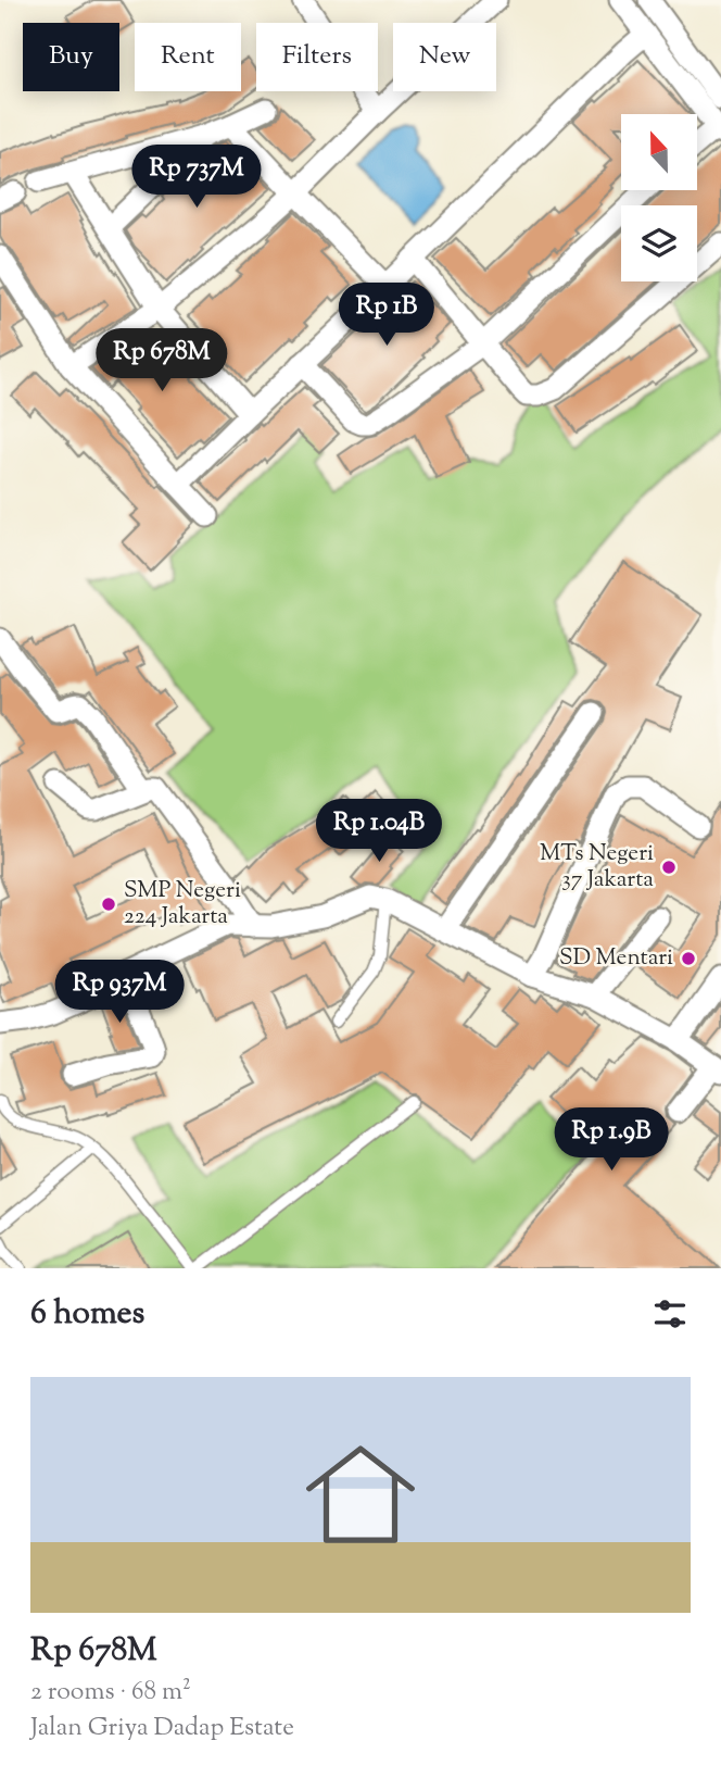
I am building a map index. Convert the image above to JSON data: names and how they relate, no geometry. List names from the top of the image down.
{
  "places": ["MTs Negeri 37 Jakarta", "SMP Negeri 224 Jakarta", "SD Mentari"],
  "north": "top",
  "page": {
    "chip": [
      "Buy",
      "Rent",
      "Filters",
      "New"
    ],
    "price": [
      "Rp 737M",
      "Rp 1B",
      "Rp 678M",
      "Rp 1.04B",
      "Rp 937M",
      "Rp 1.9B"
    ],
    "heading": "6 homes",
    "list": [
      {
        "name": "Rp 678M",
        "note": "2 rooms · 68 m² · Jalan Griya Dadap Estate"
      }
    ]
  }
}
